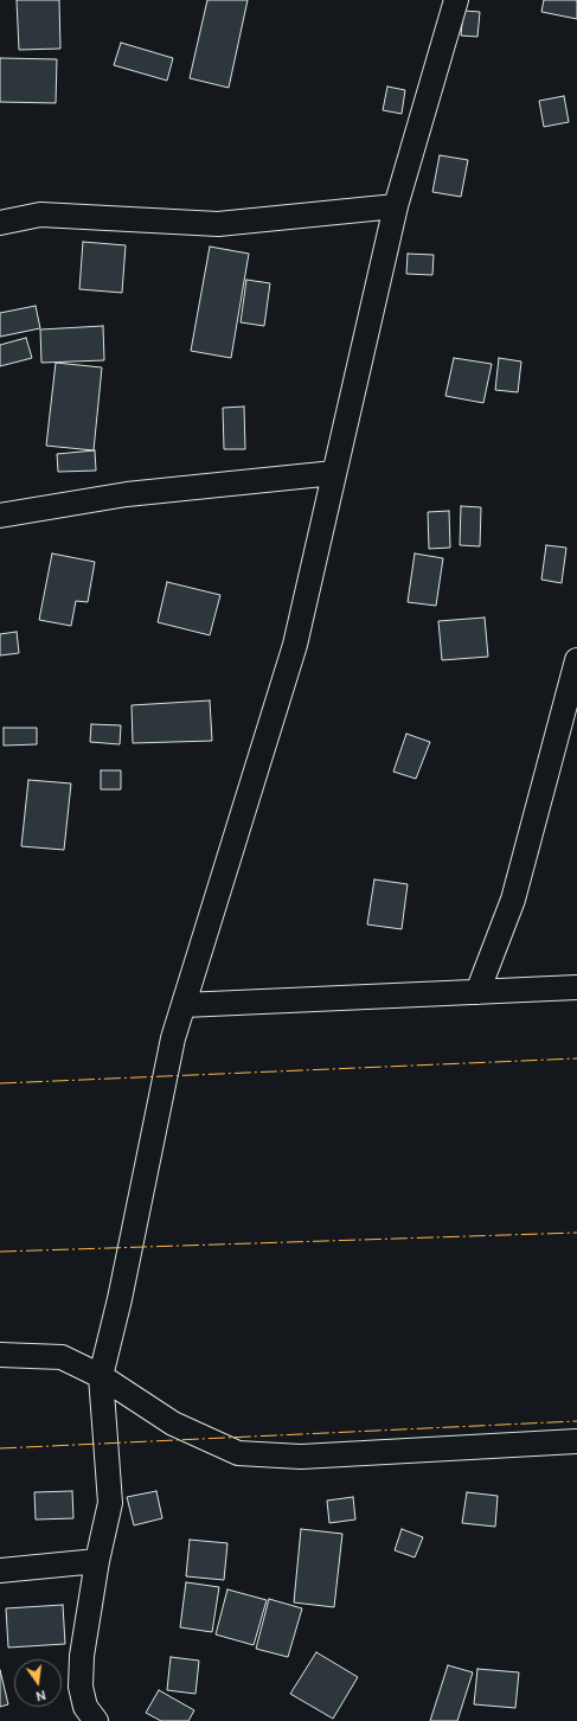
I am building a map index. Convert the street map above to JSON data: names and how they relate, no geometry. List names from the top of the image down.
{
  "north": "bottom"
}
